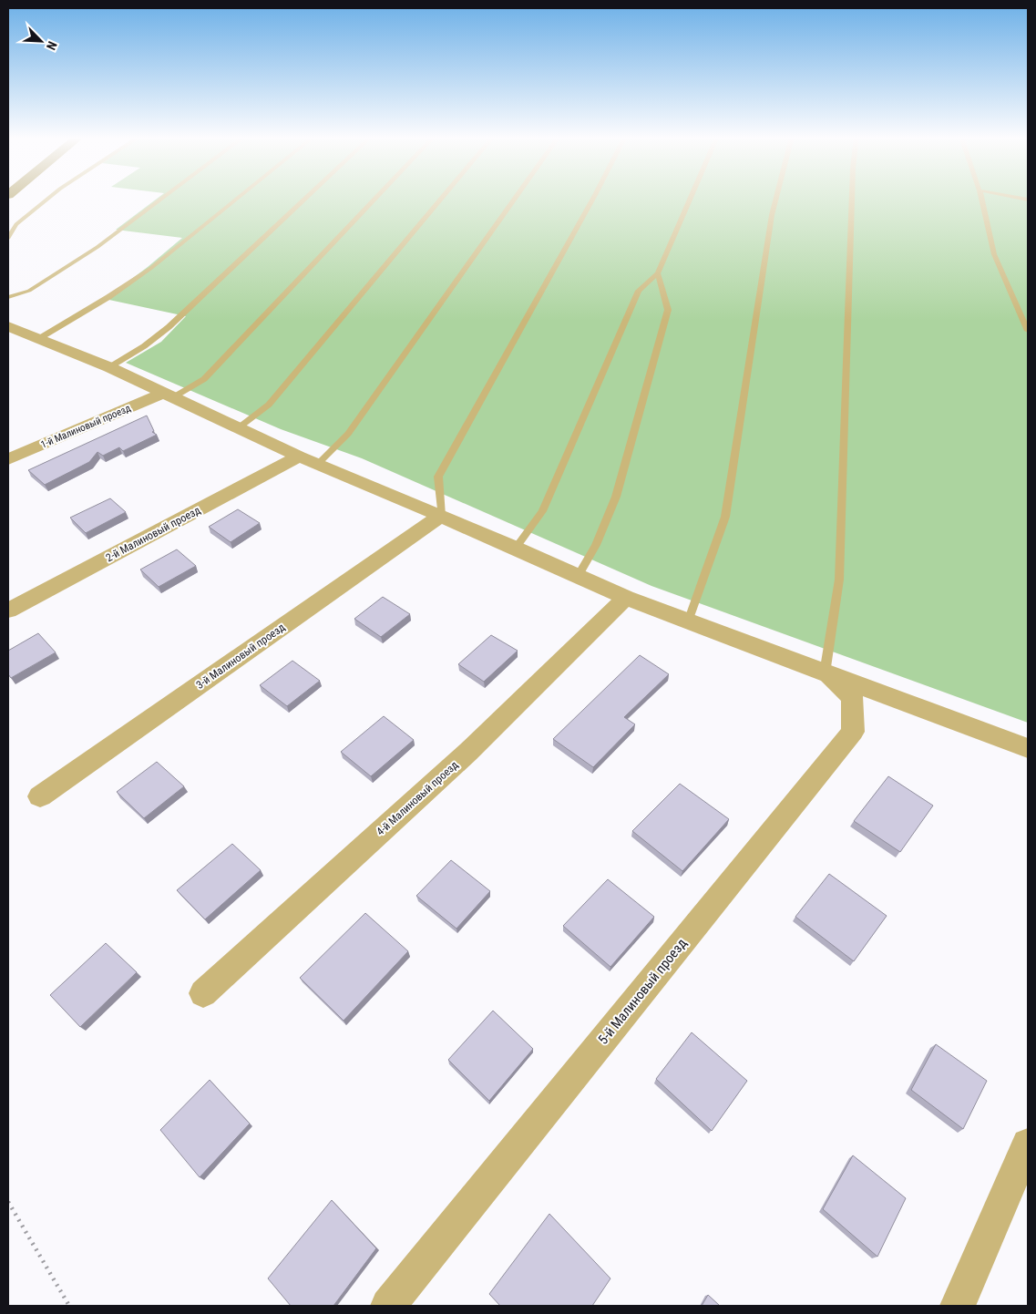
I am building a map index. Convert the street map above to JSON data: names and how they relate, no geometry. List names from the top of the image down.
{
  "streets": {
    "street": [
      "1-й Малиновый проезд",
      "2-й Малиновый проезд",
      "3-й Малиновый проезд",
      "4-й Малиновый проезд",
      "5-й Малиновый проезд"
    ]
  },
  "north": "bottom right"
}
